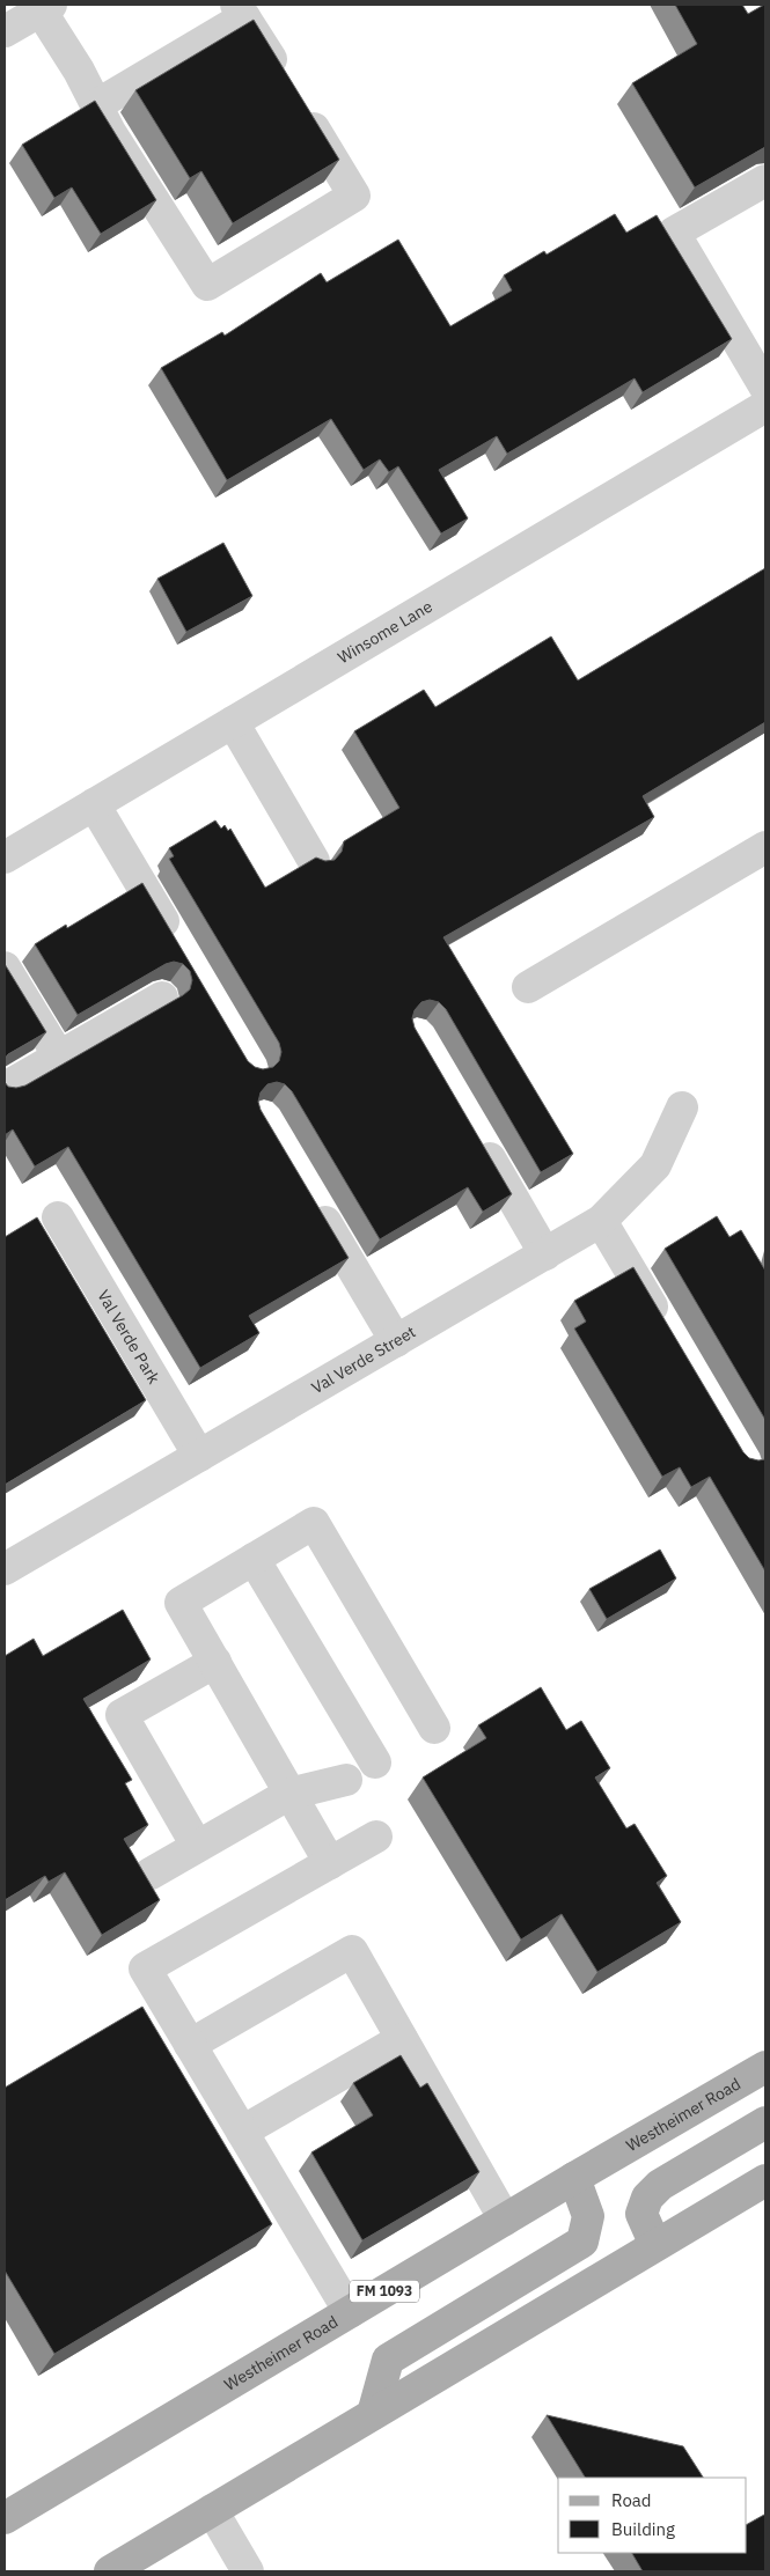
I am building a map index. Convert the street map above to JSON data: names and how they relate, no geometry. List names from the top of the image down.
{
  "streets": {
    "main road": ["Westheimer Road", "FM 1093"],
    "street": ["Winsome Lane", "Val Verde Park", "Val Verde Street"]
  },
  "crossings": [
    ["Val Verde Park", "Val Verde Street"]
  ],
  "legend": ["Road", "Building"]
}
